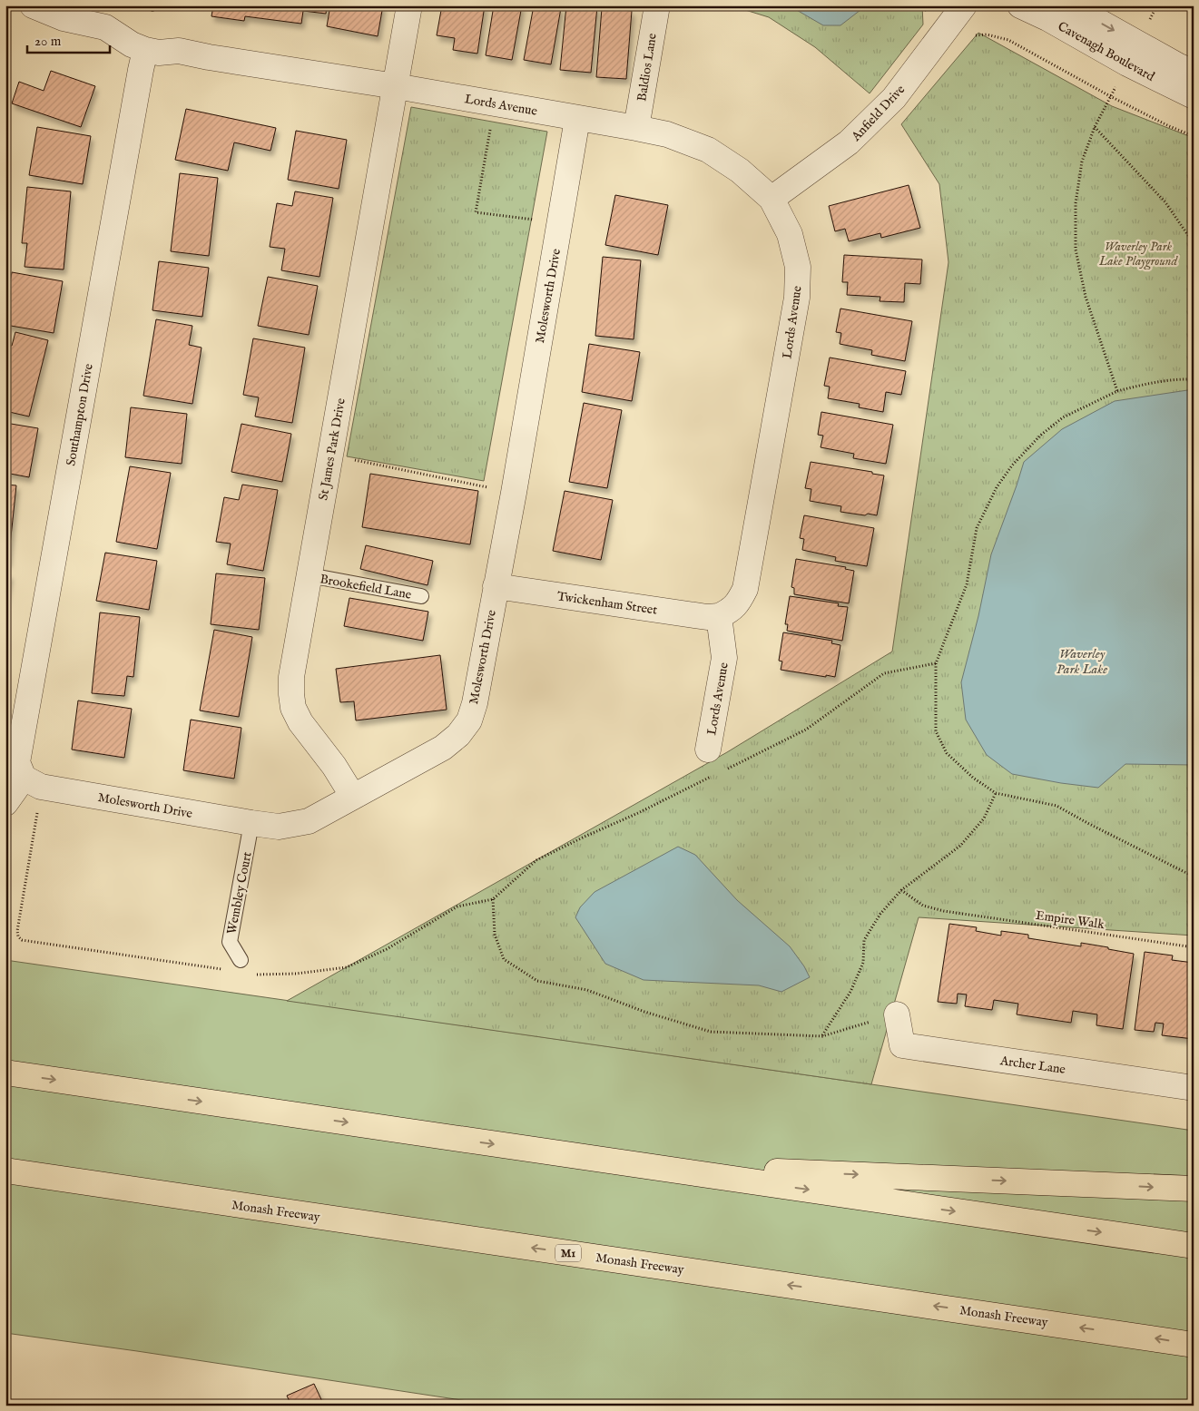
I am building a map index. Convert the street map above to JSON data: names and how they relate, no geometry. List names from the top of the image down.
{
  "streets": {
    "highway": ["Monash Freeway", "M1"],
    "street": [
      "Cavenagh Boulevard",
      "Baldios Lane",
      "Lords Avenue",
      "Anfield Drive",
      "Molesworth Drive",
      "Southampton Drive",
      "St James Park Drive",
      "Twickenham Street",
      "Archer Lane"
    ],
    "lane": ["Brookefield Lane", "Wembley Court"],
    "path": ["Empire Walk"]
  },
  "crossings": [
    ["Baldios Lane", "Lords Avenue"],
    ["Lords Avenue", "Anfield Drive"],
    ["Lords Avenue", "Molesworth Drive"],
    ["Lords Avenue", "Southampton Drive"],
    ["Lords Avenue", "St James Park Drive"],
    ["Lords Avenue", "Twickenham Street"],
    ["Molesworth Drive", "Southampton Drive"],
    ["Molesworth Drive", "St James Park Drive"],
    ["Molesworth Drive", "Twickenham Street"],
    ["Molesworth Drive", "Wembley Court"],
    ["St James Park Drive", "Brookefield Lane"]
  ],
  "water": ["Waverley Park Lake"],
  "parks": ["Waverley Park Lake Playground"],
  "scale_bar": "20 m"
}
